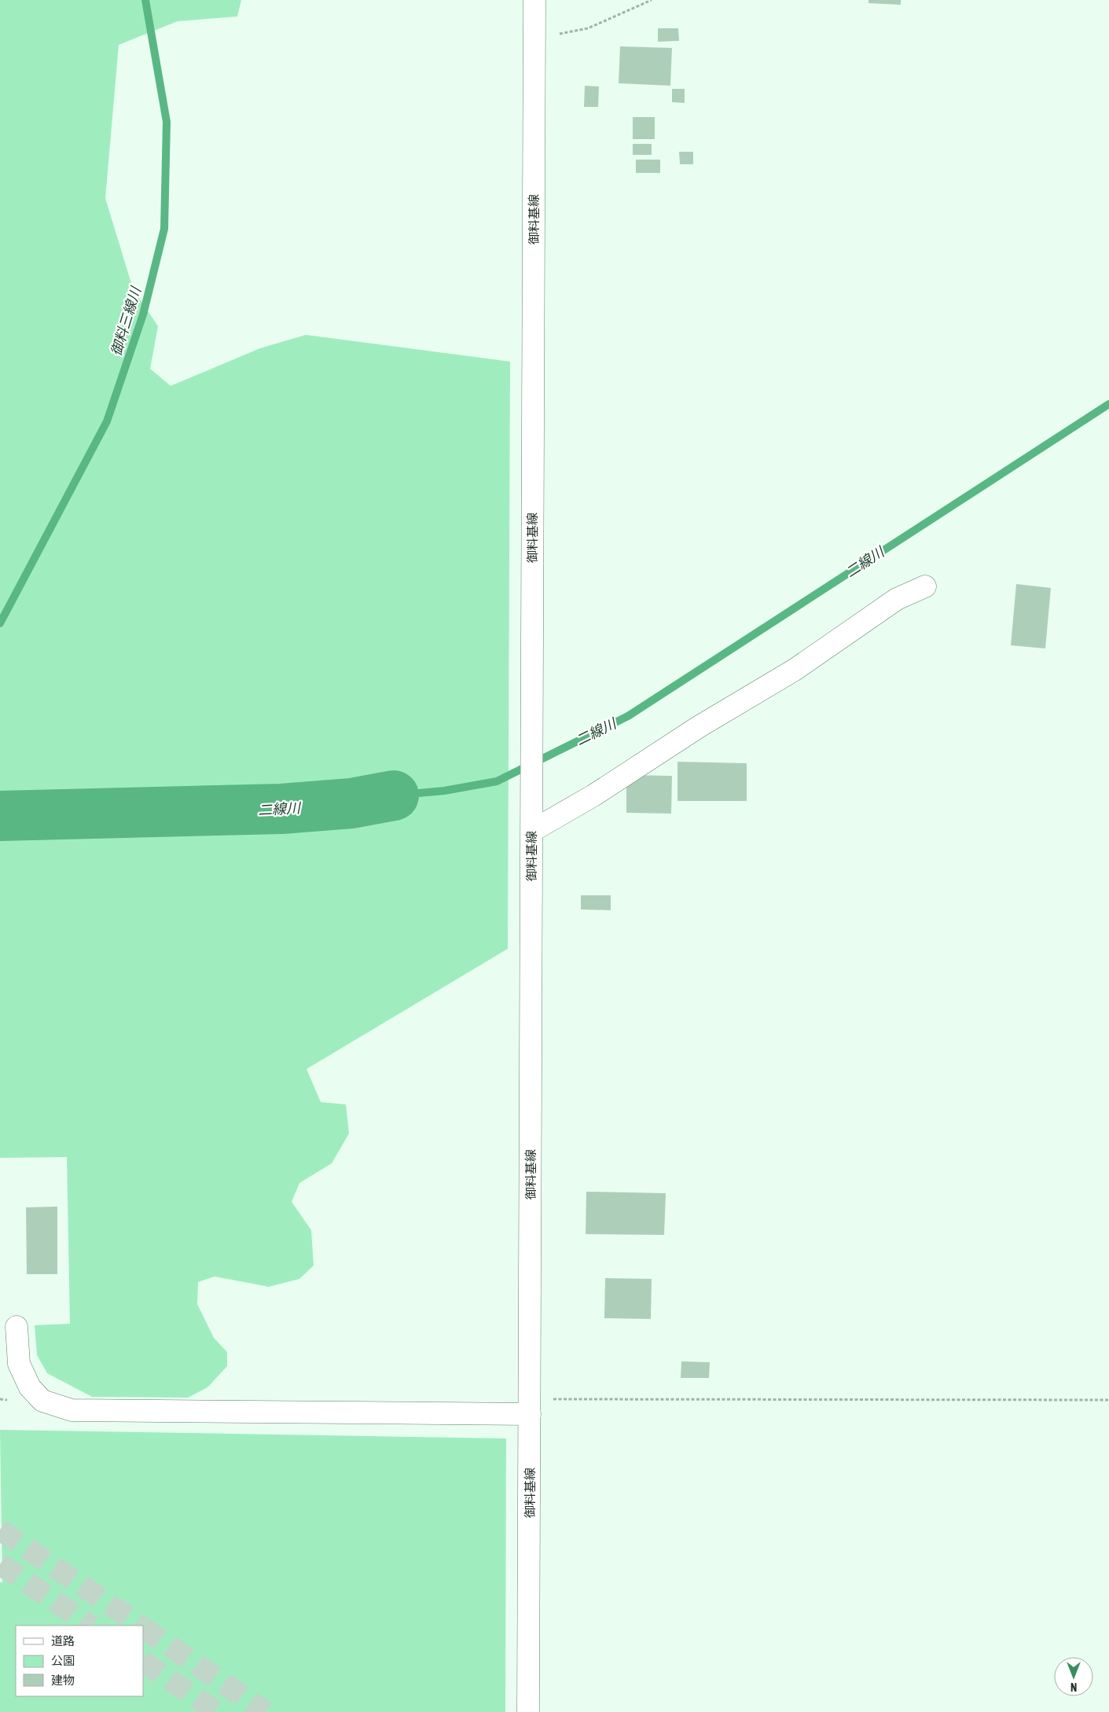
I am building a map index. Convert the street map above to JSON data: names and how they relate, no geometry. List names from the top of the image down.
{
  "streets": {
    "street": ["御料基線"]
  },
  "water": ["御料三線川", "二線川"],
  "legend": ["道路", "公園", "建物"],
  "north": "bottom"
}
